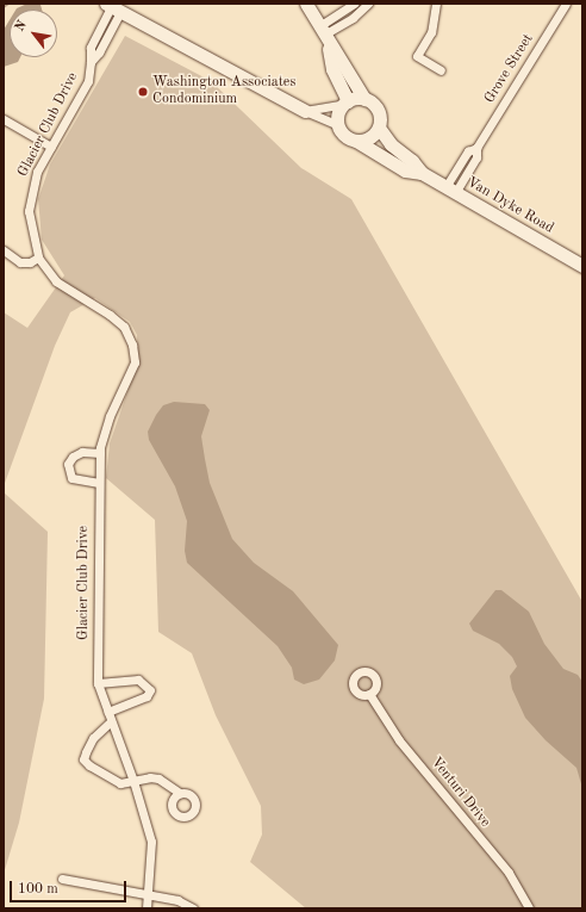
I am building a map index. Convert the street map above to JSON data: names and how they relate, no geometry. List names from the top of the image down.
{
  "streets": {
    "street": [
      "Grove Street",
      "Glacier Club Drive",
      "Van Dyke Road",
      "Venturi Drive"
    ]
  },
  "crossings": [
    ["Grove Street", "Van Dyke Road"]
  ],
  "places": ["Washington Associates Condominium"],
  "scale_bar": "100 m",
  "north": "top left"
}
